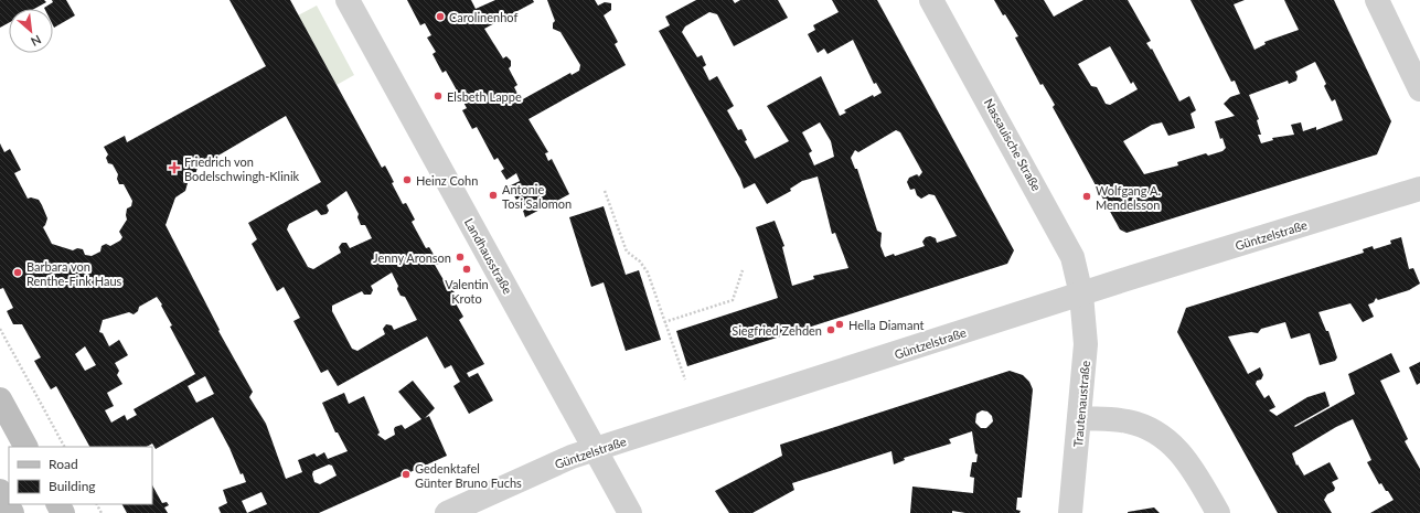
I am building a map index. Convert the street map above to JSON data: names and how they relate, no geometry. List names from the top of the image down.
{
  "streets": {
    "street": [
      "Nassauische Straße",
      "Güntzelstraße",
      "Landhausstraße",
      "Trautenaustraße"
    ]
  },
  "crossings": [
    ["Nassauische Straße", "Güntzelstraße"],
    ["Nassauische Straße", "Trautenaustraße"],
    ["Güntzelstraße", "Landhausstraße"],
    ["Güntzelstraße", "Trautenaustraße"]
  ],
  "places": {
    "other": [
      "Carolinenhof",
      "Elsbeth Lappe",
      "Heinz Cohn",
      "Antonie Tosi Salomon",
      "Wolfgang A. Mendelsson",
      "Jenny Aronson",
      "Valentin Kroto",
      "Barbara von Renthe-Fink Haus",
      "Hella Diamant",
      "Siegfried Zehden",
      "Gedenktafel Günter Bruno Fuchs"
    ],
    "health": ["Friedrich von Bodelschwingh-Klinik"]
  },
  "legend": ["Road", "Building"],
  "north": "bottom right"
}
